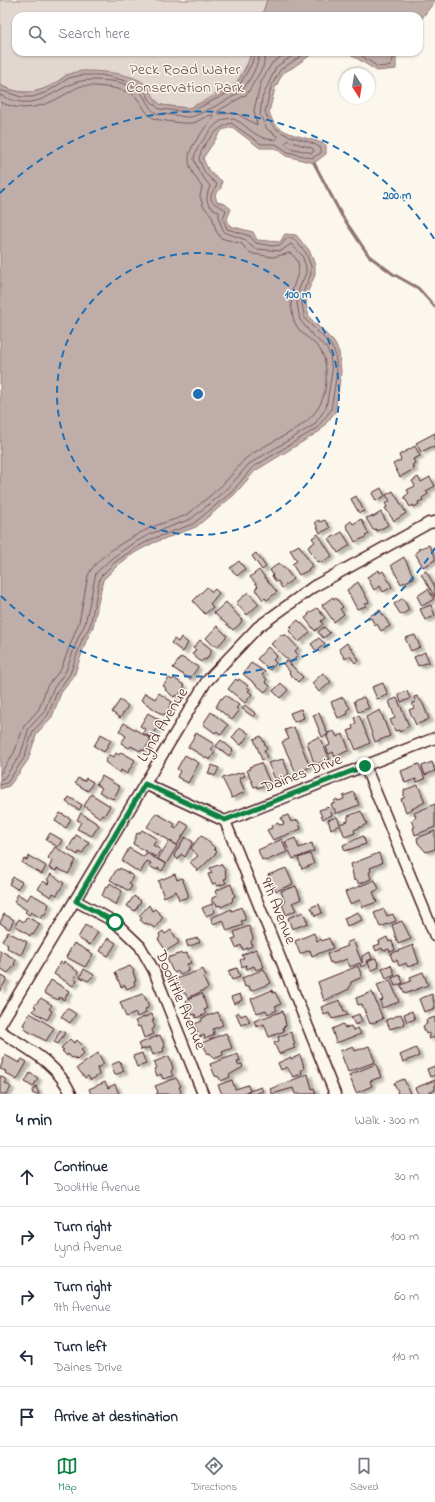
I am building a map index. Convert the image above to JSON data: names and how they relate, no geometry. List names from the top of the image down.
{
  "streets": {
    "street": [
      "Lynd Avenue",
      "Daines Drive",
      "9th Avenue",
      "Doolittle Avenue"
    ]
  },
  "crossings": [
    ["Lynd Avenue", "Doolittle Avenue"],
    ["Daines Drive", "9th Avenue"]
  ],
  "parks": ["Peck Road Water Conservation Park"],
  "north": "bottom",
  "page": {
    "search": "Search here",
    "heading": ["4 min", "Walk · 300 m"],
    "list": [
      ["Continue", "Doolittle Avenue", "30 m"],
      ["Turn right", "Lynd Avenue", "100 m"],
      ["Turn right", "9th Avenue", "60 m"],
      ["Turn left", "Daines Drive", "110 m"],
      "Arrive at destination"
    ],
    "nav": ["Map", "Directions", "Saved"]
  },
  "rings": ["200 m", "100 m"]
}
